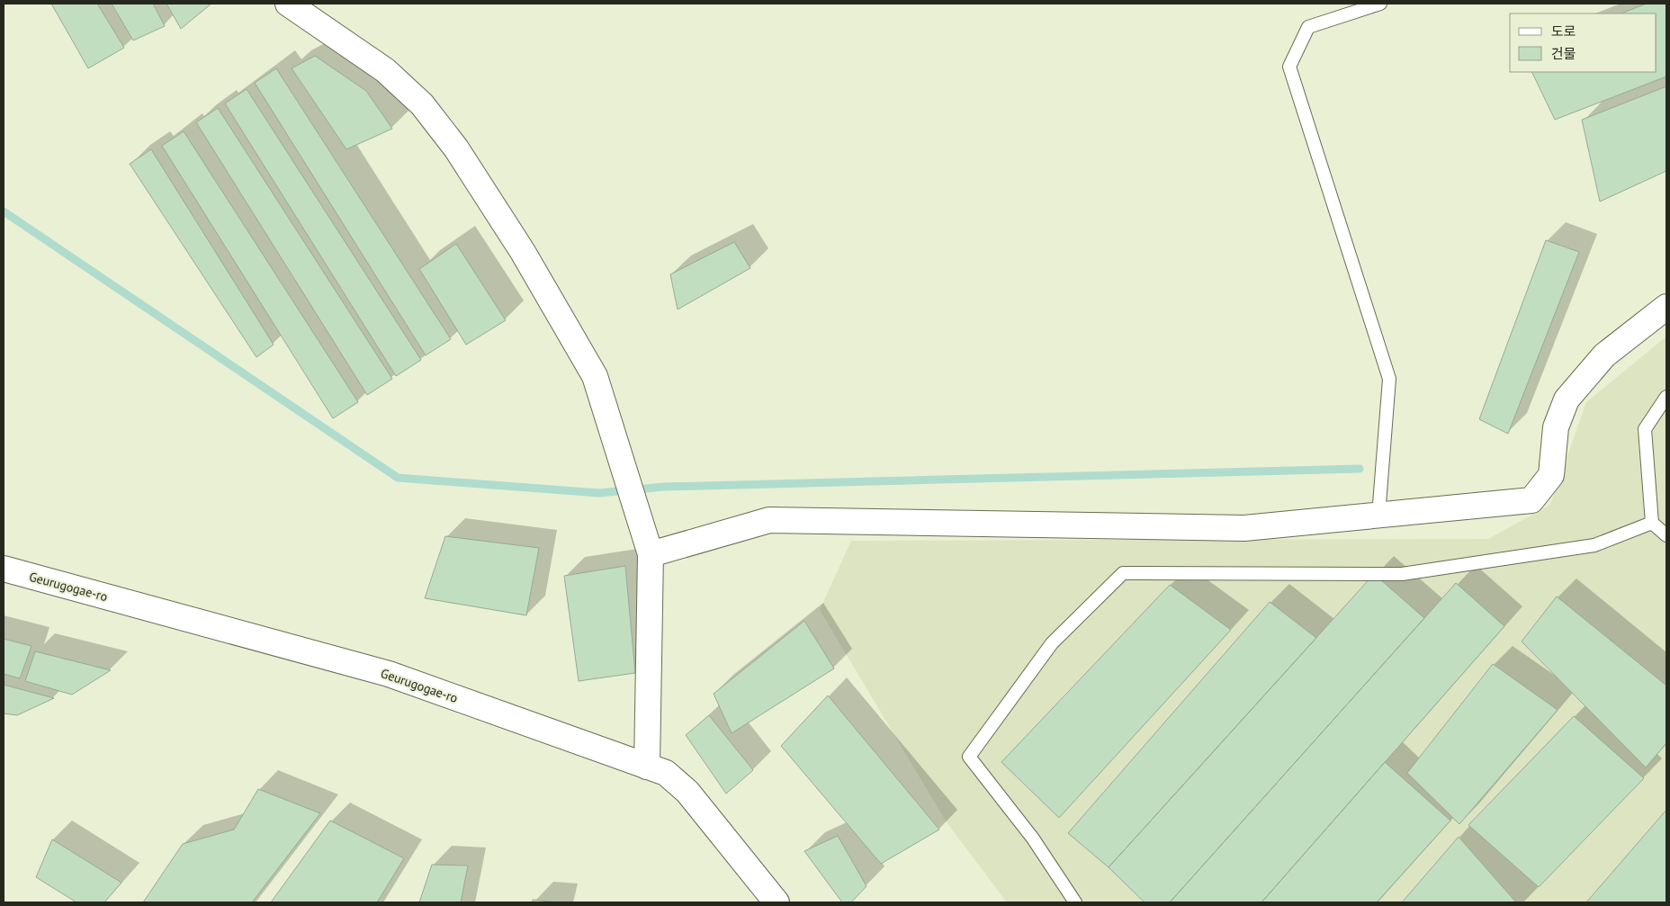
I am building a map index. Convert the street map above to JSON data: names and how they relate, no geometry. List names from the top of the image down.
{
  "streets": {
    "street": ["Geurugogae-ro"]
  },
  "legend": ["도로", "건물"]
}
